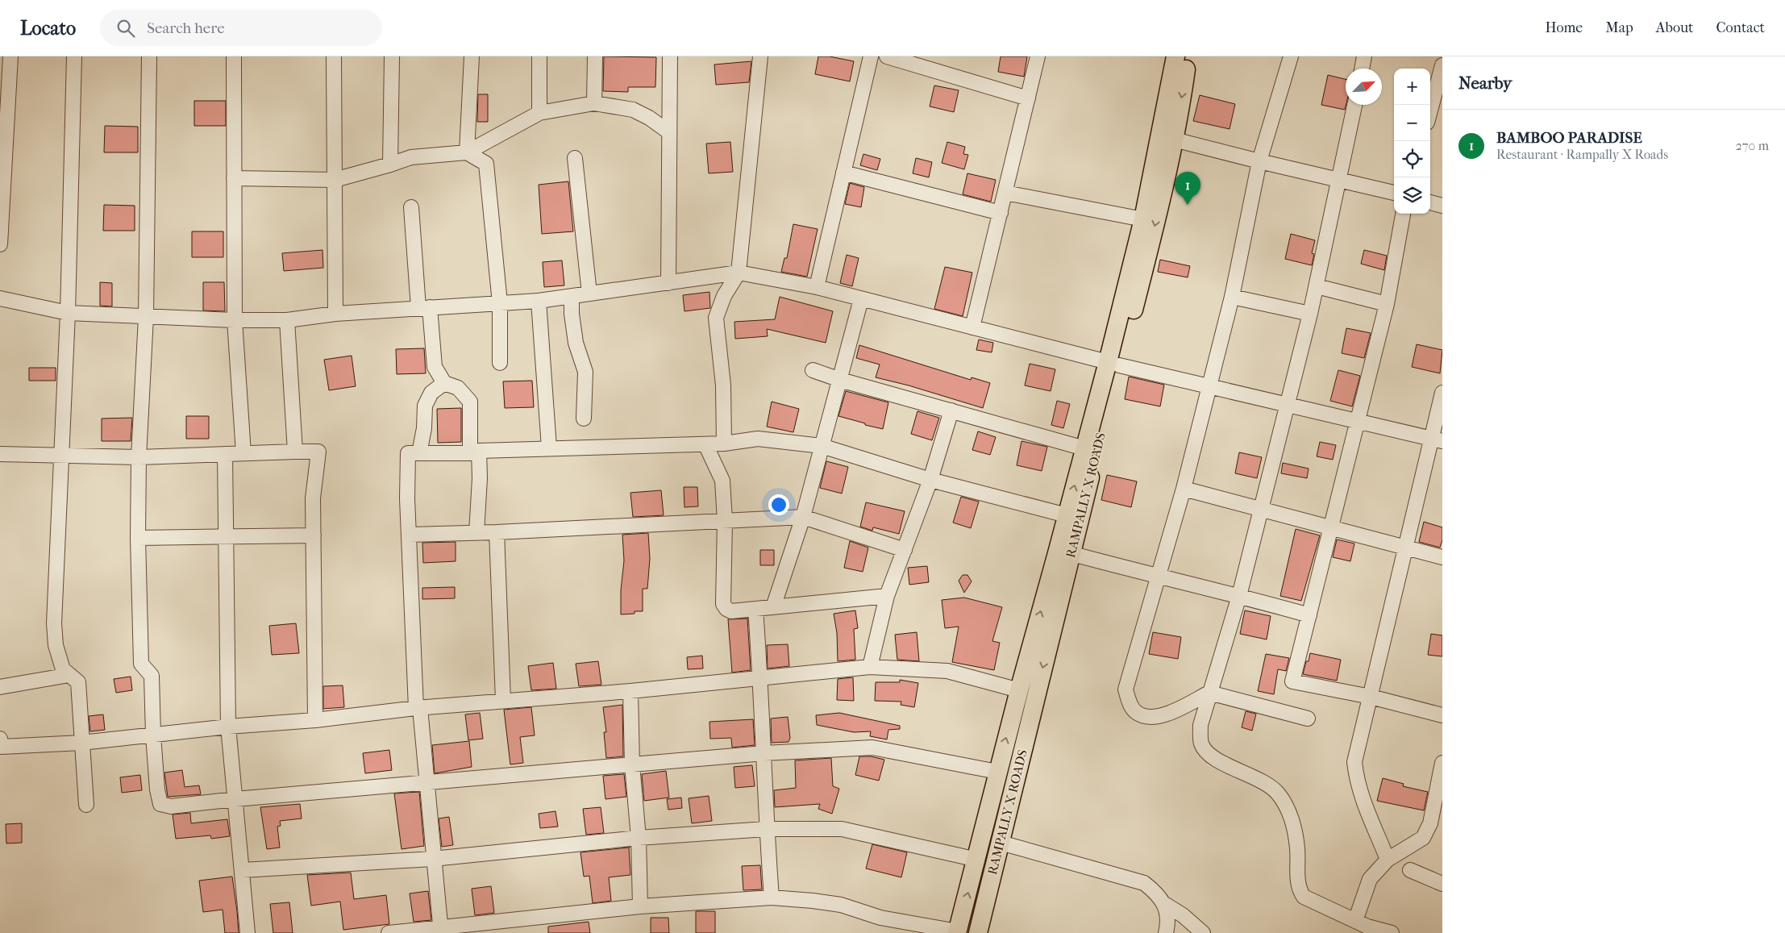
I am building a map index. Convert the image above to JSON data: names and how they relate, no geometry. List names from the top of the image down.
{
  "streets": {
    "main road": ["RAMPALLY X ROADS"]
  },
  "north": "top right",
  "page": {
    "header": "Locato",
    "search": "Search here",
    "nav": [
      "Home",
      "Map",
      "About",
      "Contact"
    ],
    "heading": "Nearby",
    "map_buttons": ["+", "−"],
    "list": [
      {
        "mark": "1",
        "name": "BAMBOO PARADISE",
        "note": "Restaurant · Rampally X Roads",
        "value": "270 m"
      }
    ],
    "pins": "1"
  }
}
